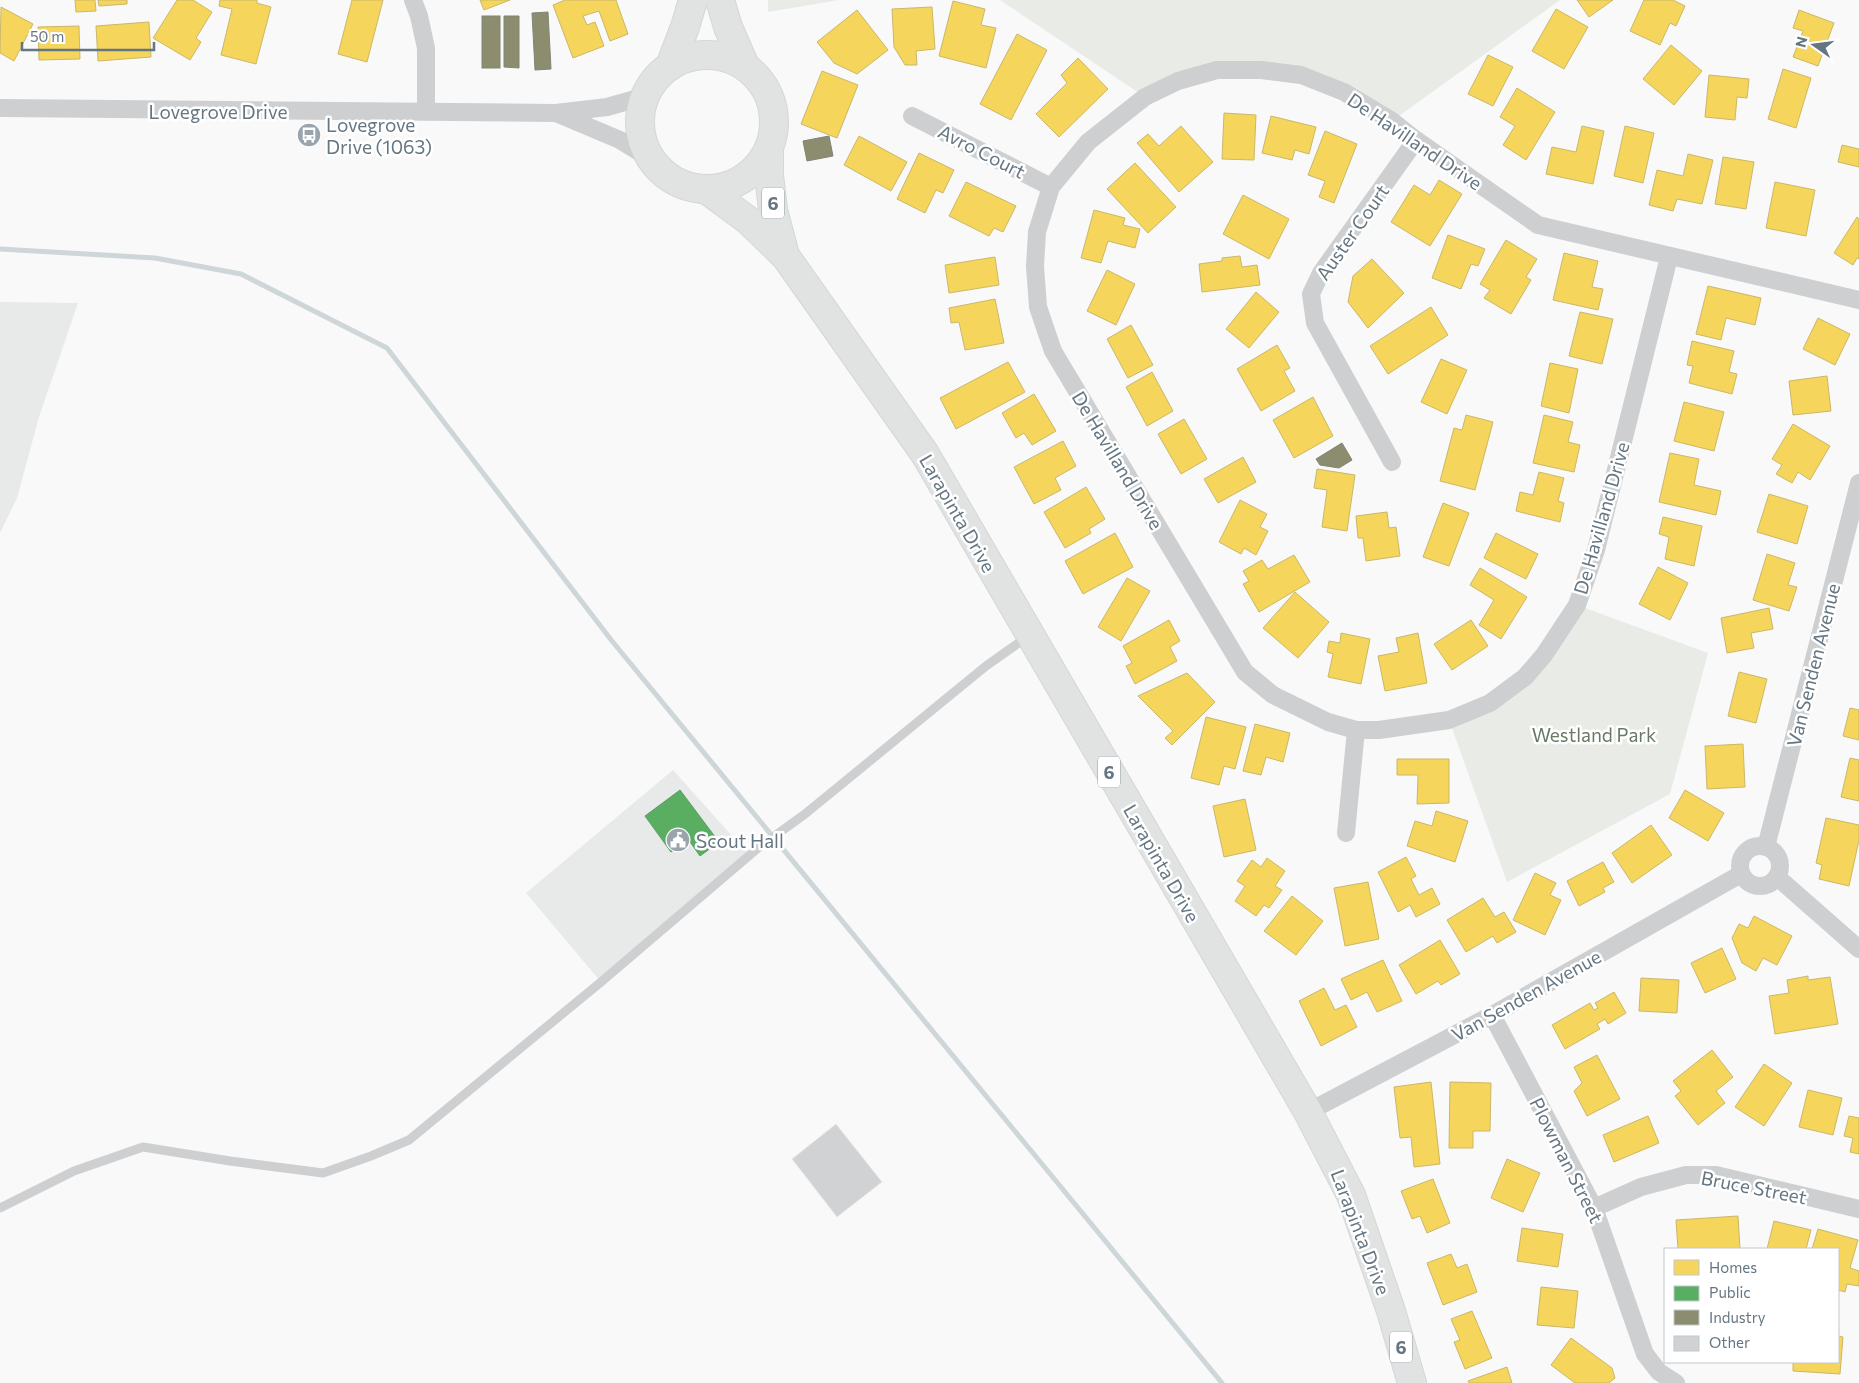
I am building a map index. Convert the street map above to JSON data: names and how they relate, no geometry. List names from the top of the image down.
{
  "streets": {
    "main road": ["6", "Larapinta Drive"],
    "street": [
      "Lovegrove Drive",
      "De Havilland Drive",
      "Avro Court",
      "Auster Court",
      "Van Senden Avenue",
      "Plowman Street",
      "Bruce Street"
    ]
  },
  "crossings": [
    ["Lovegrove Drive", "6"],
    ["Lovegrove Drive", "Larapinta Drive"],
    ["De Havilland Drive", "Avro Court"],
    ["De Havilland Drive", "Auster Court"],
    ["6", "Larapinta Drive"],
    ["Larapinta Drive", "Van Senden Avenue"],
    ["Van Senden Avenue", "Plowman Street"],
    ["Plowman Street", "Bruce Street"]
  ],
  "parks": ["Westland Park"],
  "places": {
    "bus stop": ["Lovegrove Drive (1063)"],
    "public building": ["Scout Hall"]
  },
  "legend": [
    "Homes",
    "Public",
    "Industry",
    "Other"
  ],
  "scale_bar": "50 m",
  "north": "left"
}
